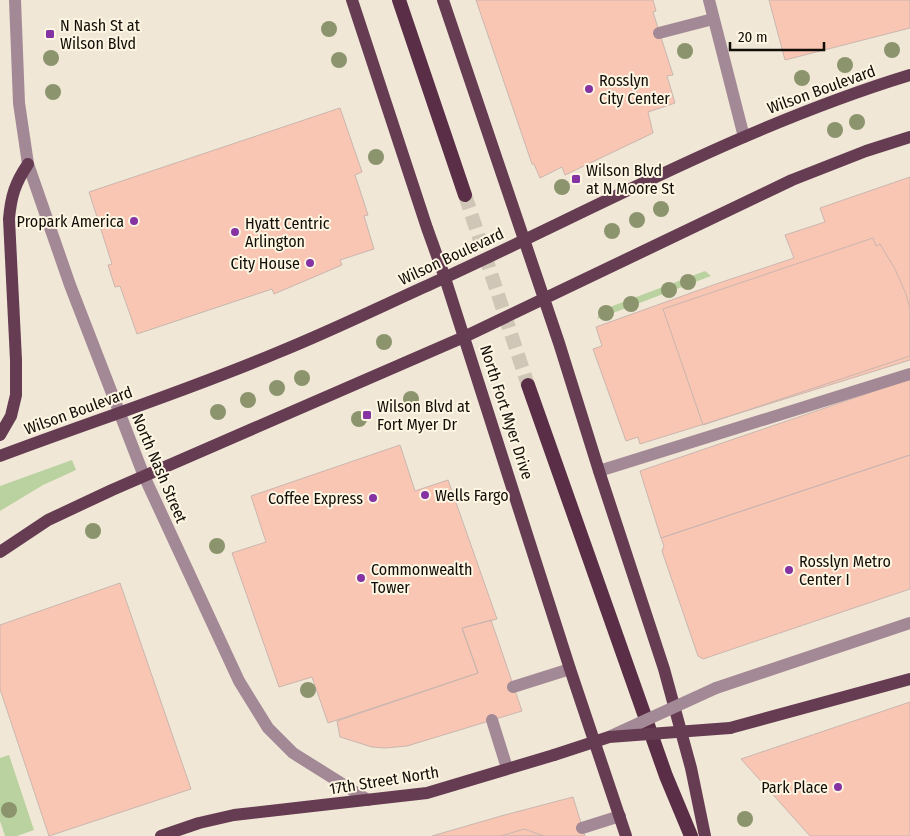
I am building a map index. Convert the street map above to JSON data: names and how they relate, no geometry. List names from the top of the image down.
{
  "streets": {
    "highway": ["North Fort Myer Drive"],
    "main road": ["Wilson Boulevard", "17th Street North"],
    "street": ["North Nash Street"]
  },
  "crossings": [
    ["Wilson Boulevard", "North Fort Myer Drive"],
    ["Wilson Boulevard", "North Nash Street"],
    ["North Nash Street", "17th Street North"]
  ],
  "places": {
    "transit": ["N Nash St at Wilson Blvd", "Wilson Blvd at N Moore St", "Wilson Blvd at Fort Myer Dr"],
    "other": [
      "Rosslyn City Center",
      "Propark America",
      "Hyatt Centric Arlington",
      "City House",
      "Wells Fargo",
      "Coffee Express",
      "Rosslyn Metro Center I",
      "Commonwealth Tower",
      "Park Place"
    ]
  },
  "scale_bar": "20 m"
}
